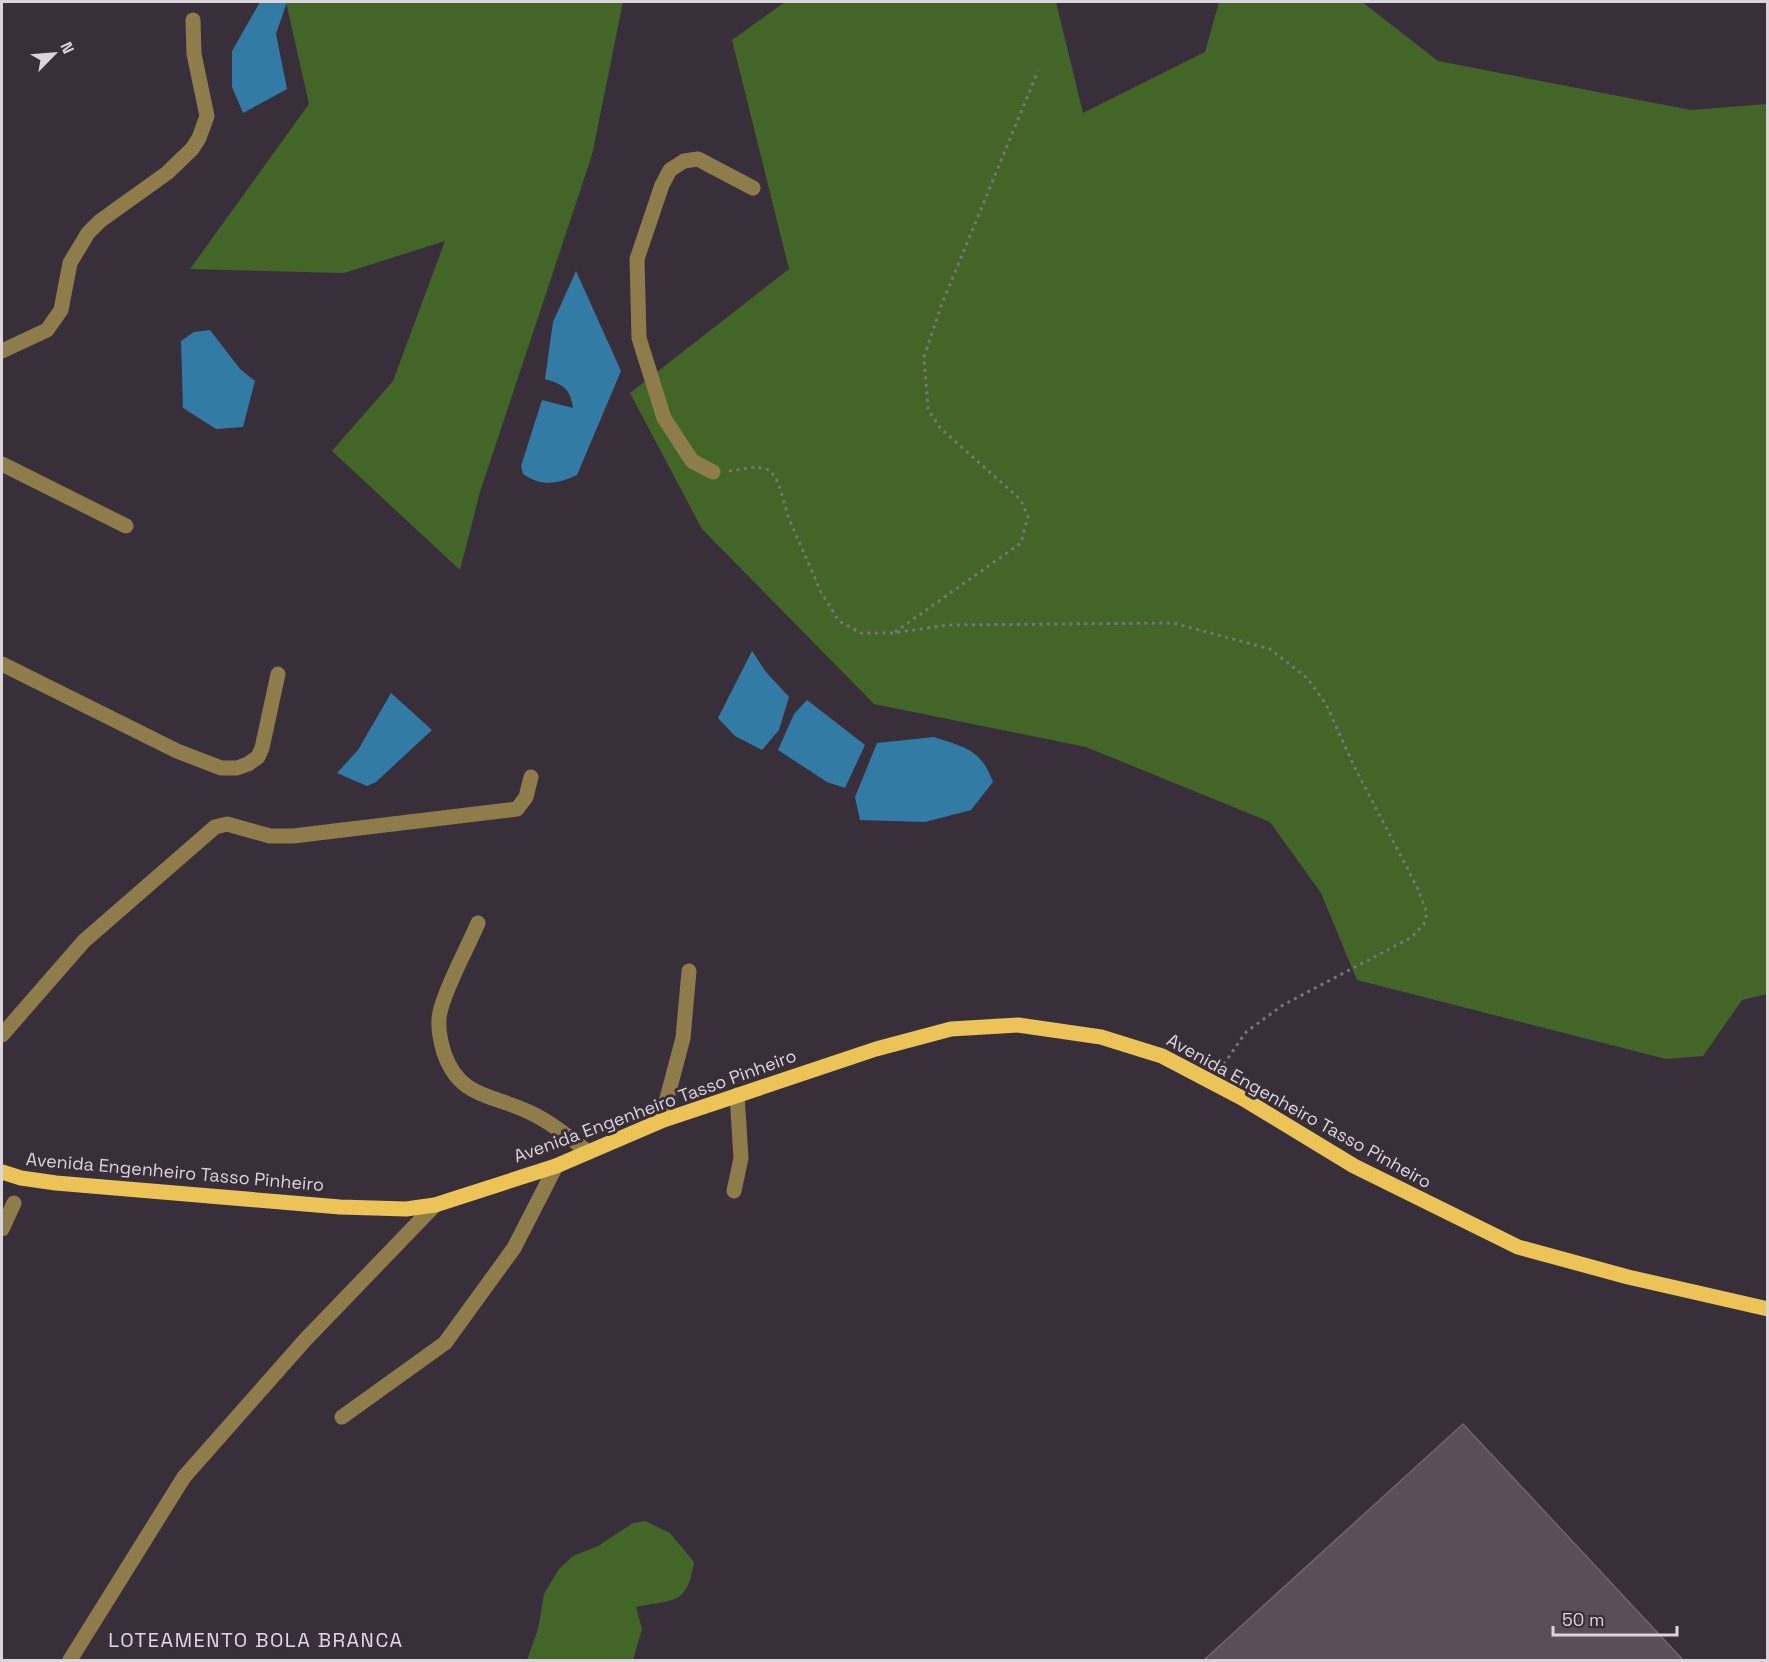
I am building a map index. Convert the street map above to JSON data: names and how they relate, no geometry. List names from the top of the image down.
{
  "streets": {
    "main road": ["Avenida Engenheiro Tasso Pinheiro"]
  },
  "districts": ["LOTEAMENTO BOLA BRANCA"],
  "scale_bar": "50 m",
  "north": "top right"
}
